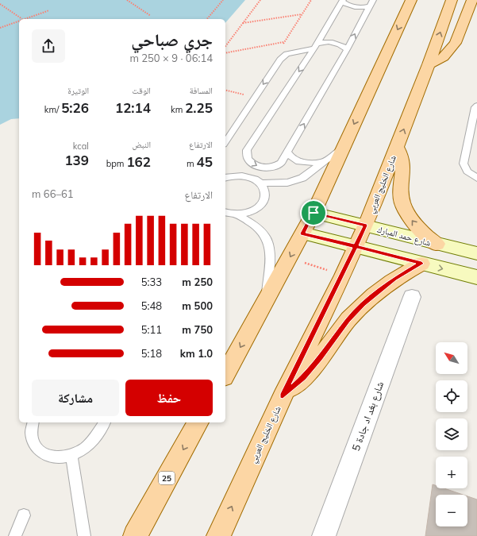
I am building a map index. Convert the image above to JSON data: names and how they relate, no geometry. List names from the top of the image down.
{
  "streets": {
    "main road": ["شارع الخليج العربي", "شارع حمد المبارك", "25"],
    "street": ["شارع بغد اد جادة 5"]
  },
  "crossings": [
    ["شارع الخليج العربي", "شارع حمد المبارك"]
  ],
  "north": "top left",
  "page": {
    "heading": ["جري صباحي", "06:14 · 9 × 250 m"],
    "stats": [
      ["المسافة", "2.25 km"],
      ["الوقت", "12:14"],
      ["الوتيرة", "5:26 /km"],
      ["الارتفاع", "45 m"],
      ["النبض", "162 bpm"],
      ["kcal", "139"]
    ],
    "chart": ["الارتفاع", "61–66 m"],
    "list": [
      {
        "name": "250 m",
        "note": "5:33"
      },
      {
        "name": "500 m",
        "note": "5:48"
      },
      {
        "name": "750 m",
        "note": "5:11"
      },
      {
        "name": "1.0 km",
        "note": "5:18"
      }
    ],
    "map_buttons": ["+", "−"],
    "buttons": ["حفظ", "مشاركة"]
  }
}
